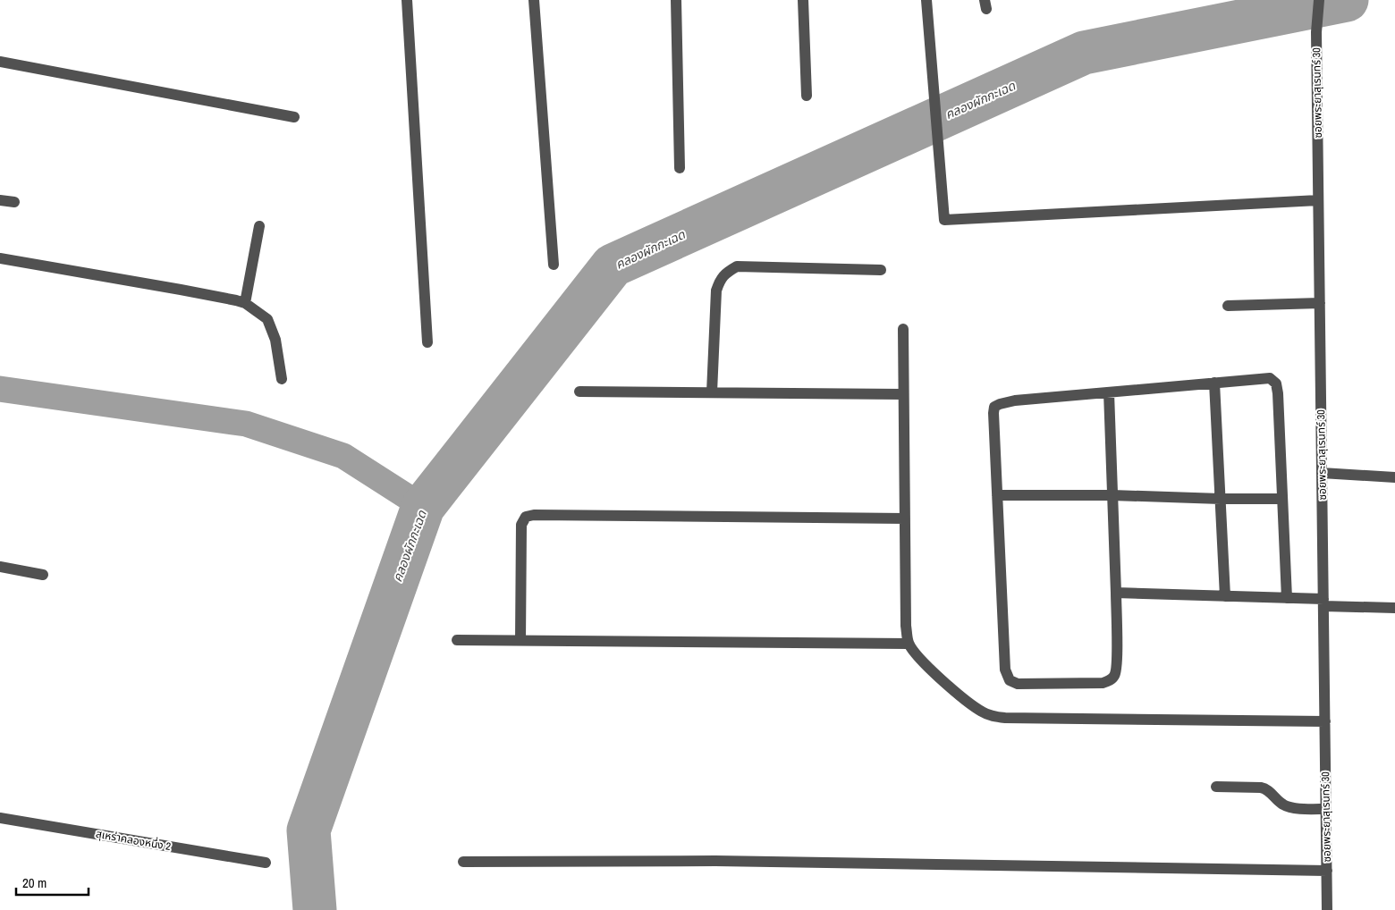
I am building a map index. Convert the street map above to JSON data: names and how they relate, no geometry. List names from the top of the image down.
{
  "streets": {
    "street": ["ซอยพระยาสุเรนทร์ 30", "สุเหร่าคลองหนึ่ง 2"]
  },
  "water": ["คลองผักกะเฉด"],
  "scale_bar": "20 m"
}
